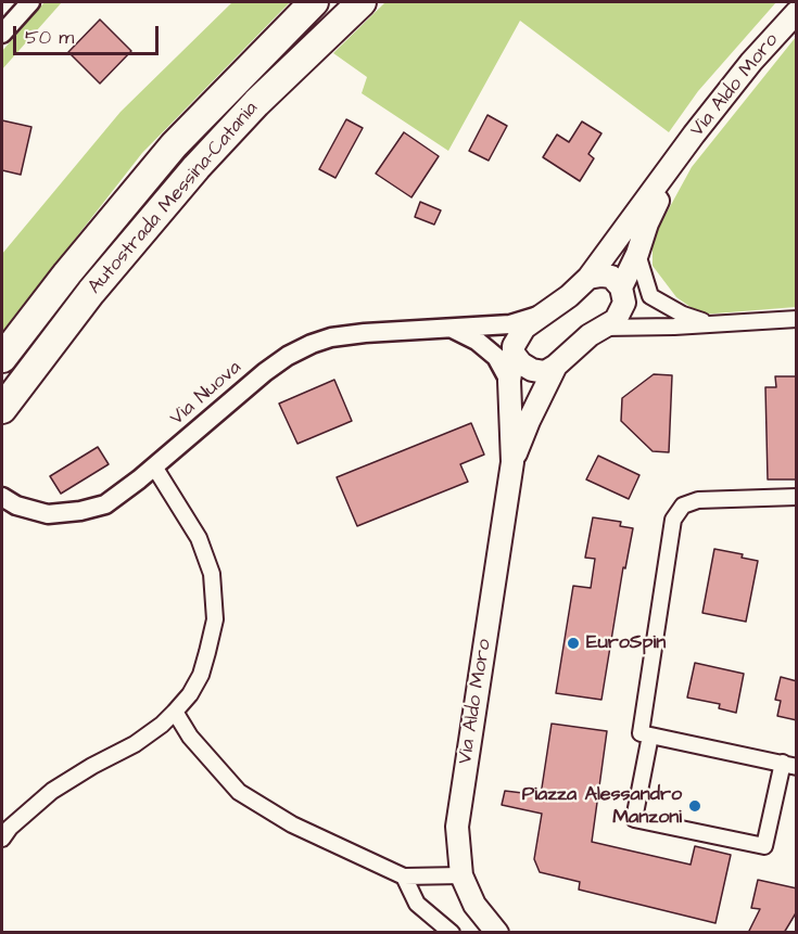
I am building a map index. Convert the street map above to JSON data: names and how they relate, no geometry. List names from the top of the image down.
{
  "streets": {
    "highway": ["Autostrada Messina-Catania"],
    "main road": ["Via Aldo Moro"],
    "street": ["Via Nuova"]
  },
  "places": ["EuroSpin", "Piazza Alessandro Manzoni"],
  "scale_bar": "50 m"
}
